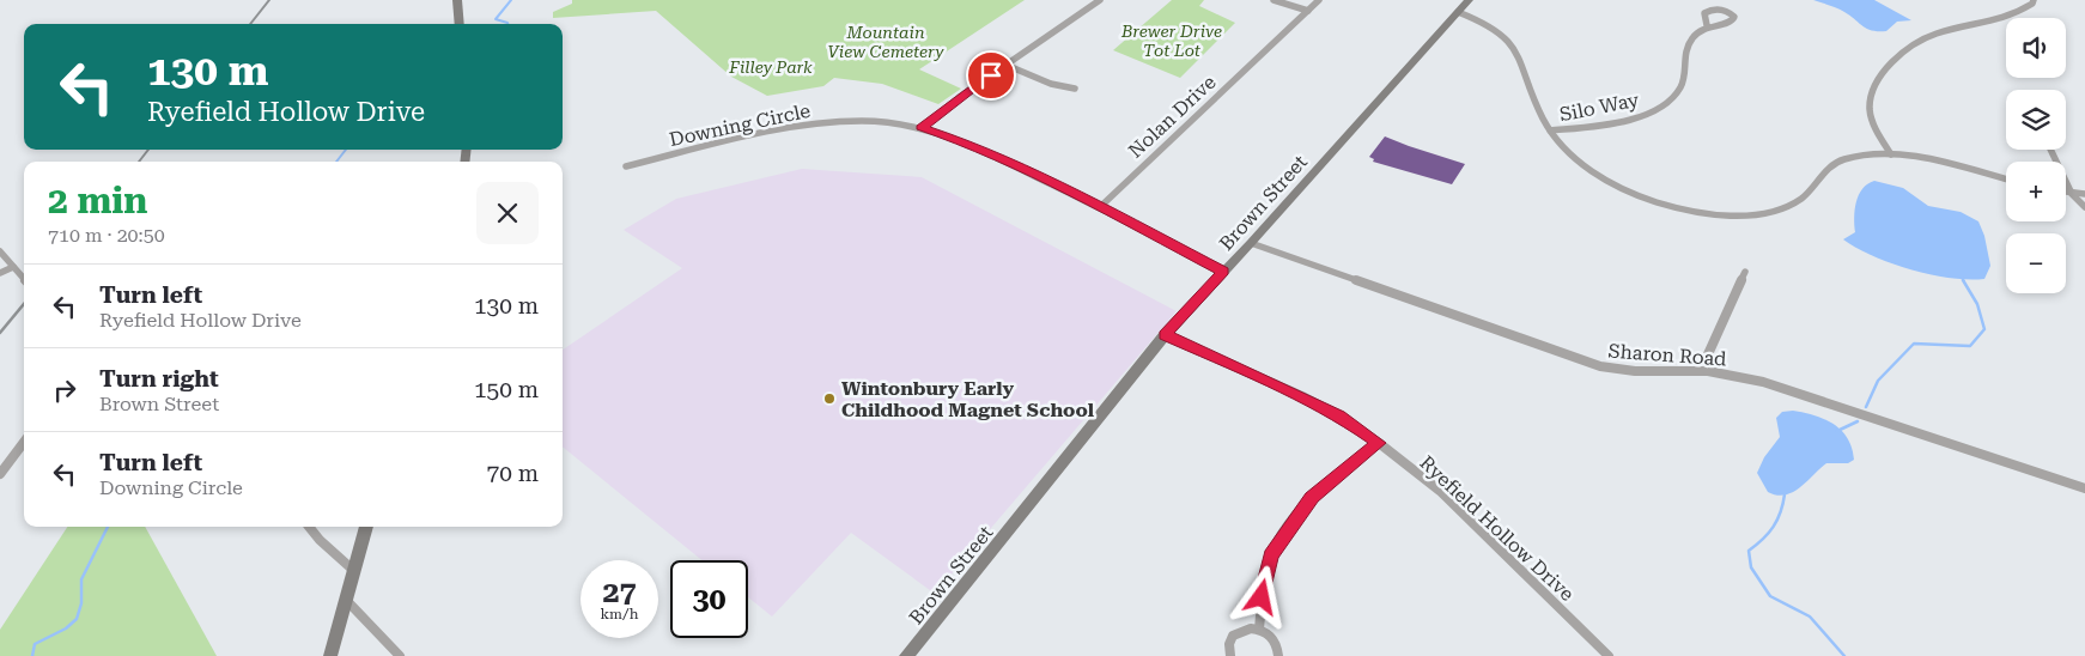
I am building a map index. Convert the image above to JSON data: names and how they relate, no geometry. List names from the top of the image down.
{
  "streets": {
    "street": [
      "Silo Way",
      "Nolan Drive",
      "Downing Circle",
      "Brown Street",
      "Sharon Road",
      "Ryefield Hollow Drive"
    ]
  },
  "crossings": [
    ["Nolan Drive", "Downing Circle"],
    ["Downing Circle", "Brown Street"],
    ["Brown Street", "Sharon Road"],
    ["Brown Street", "Ryefield Hollow Drive"]
  ],
  "parks": ["Brewer Drive Tot Lot", "Mountain View Cemetery", "Filley Park"],
  "places": ["Wintonbury Early Childhood Magnet School"],
  "page": {
    "map_buttons": ["+", "−"],
    "turn": ["130 m", "Ryefield Hollow Drive"],
    "heading": ["2 min", "710 m · 20:50"],
    "list": [
      {
        "name": "Turn left",
        "note": "Ryefield Hollow Drive",
        "value": "130 m"
      },
      {
        "name": "Turn right",
        "note": "Brown Street",
        "value": "150 m"
      },
      {
        "name": "Turn left",
        "note": "Downing Circle",
        "value": "70 m"
      }
    ],
    "speed": "27 km/h",
    "limit": "30"
  }
}
